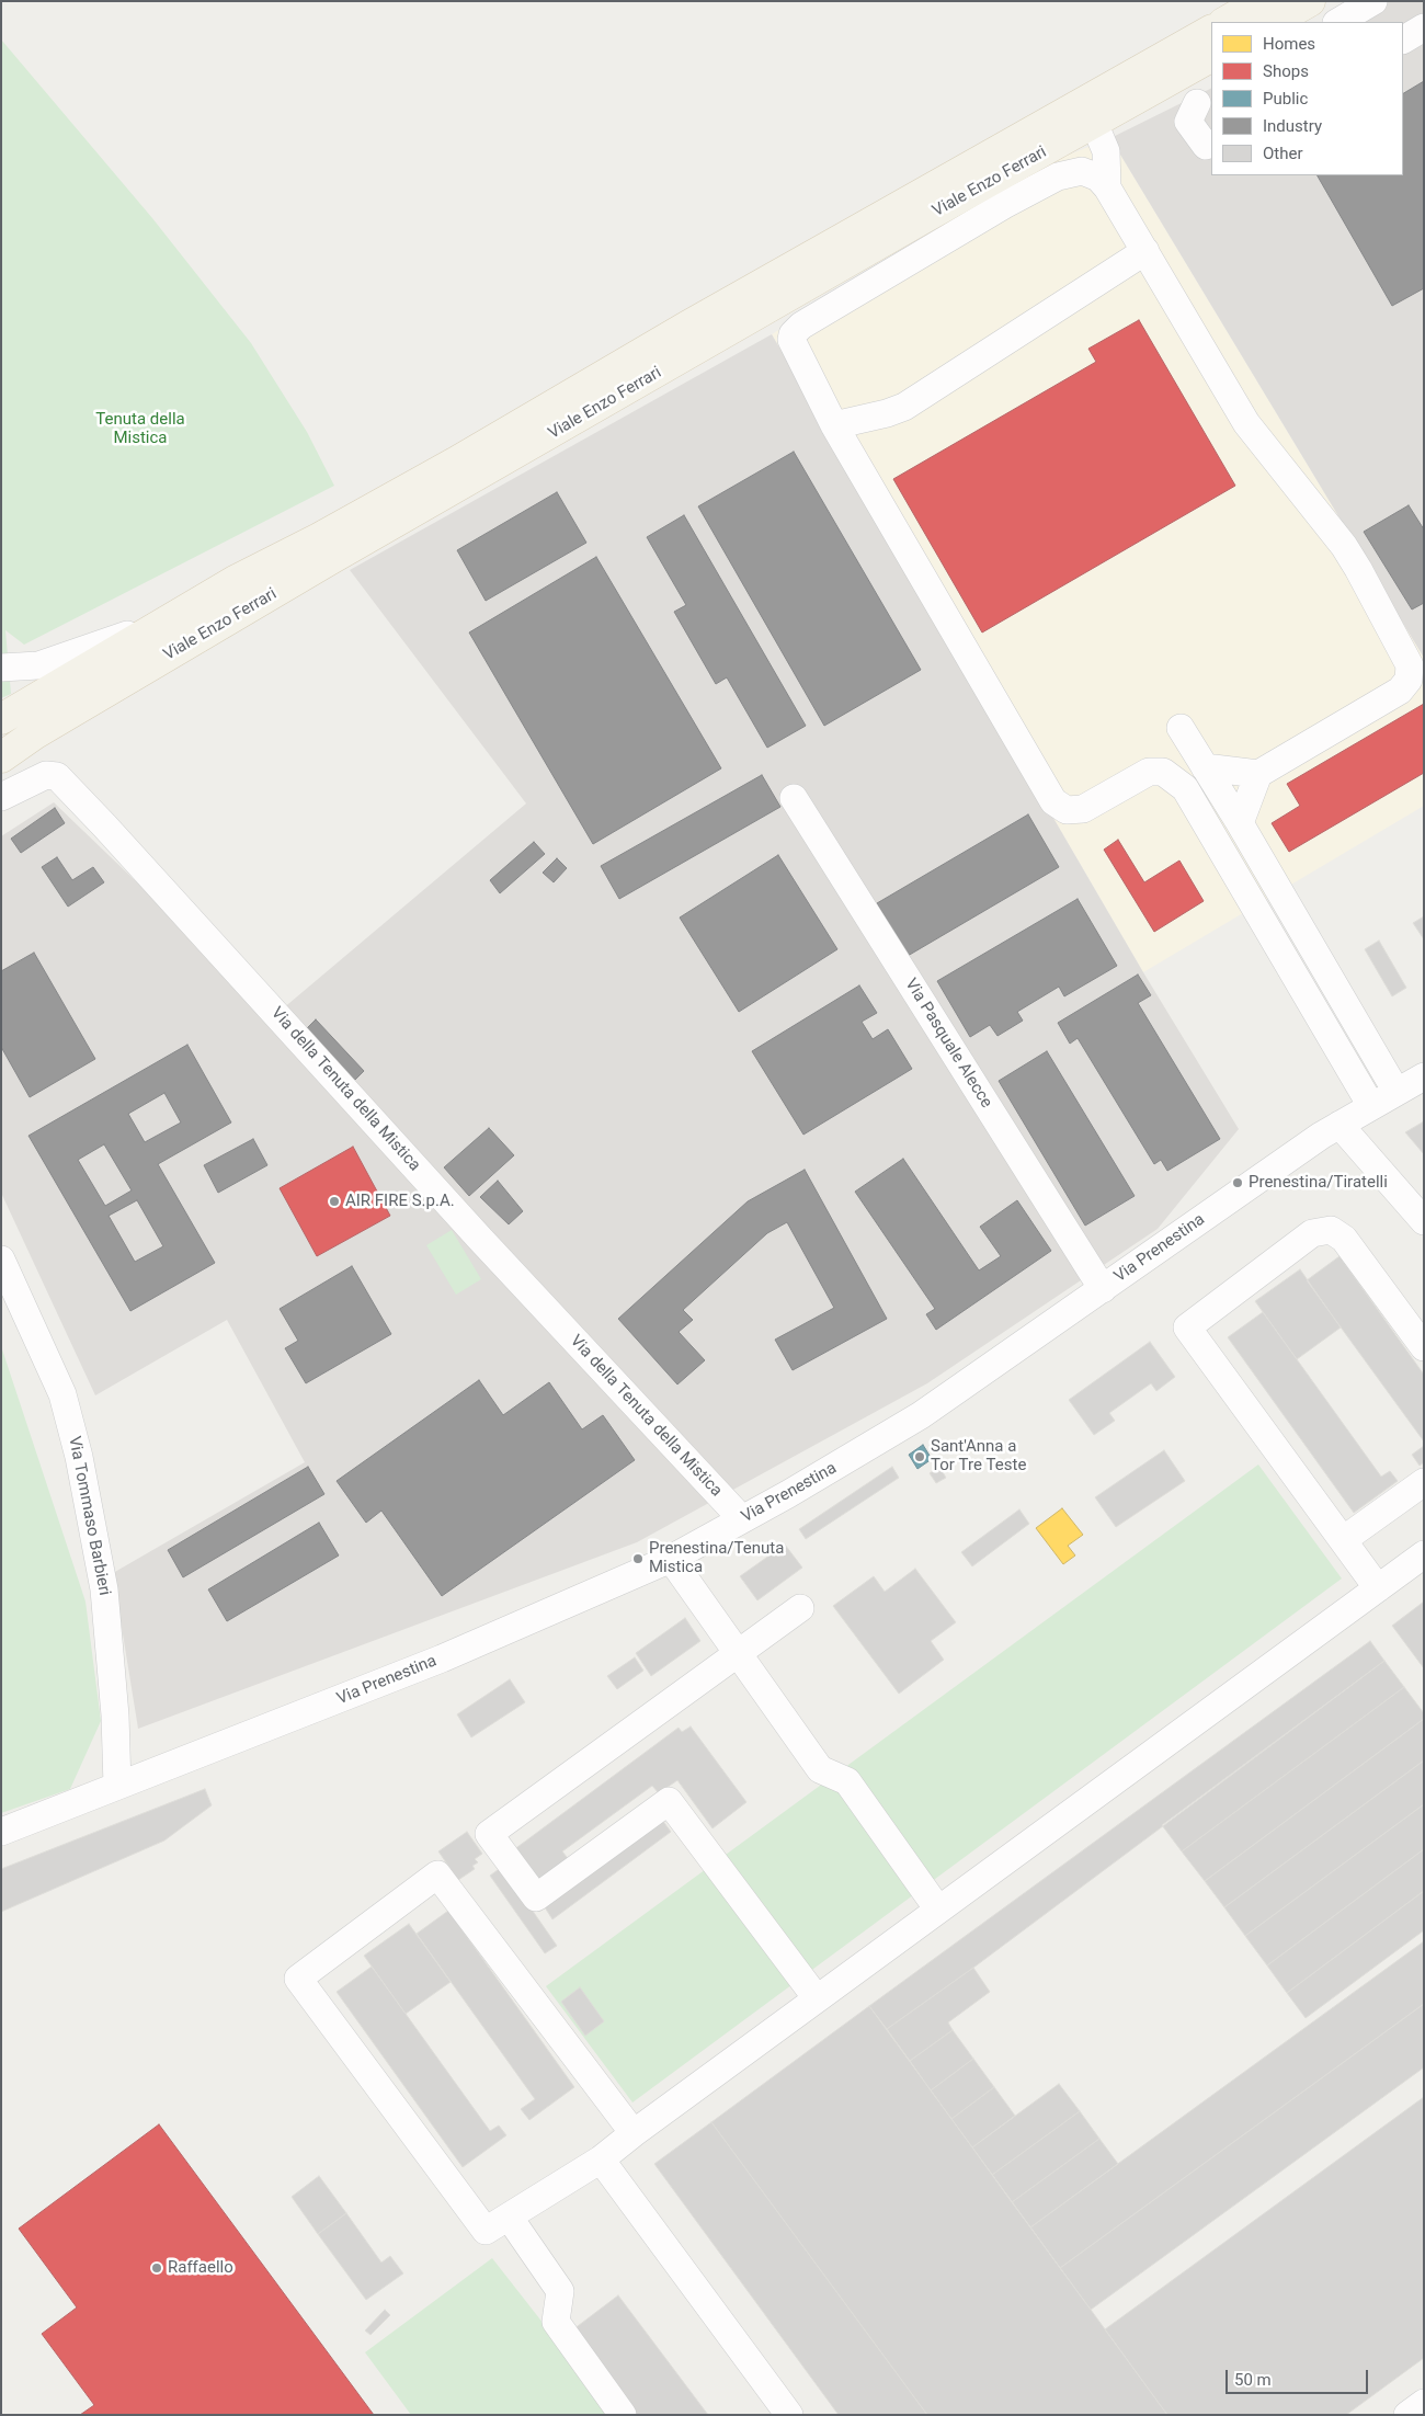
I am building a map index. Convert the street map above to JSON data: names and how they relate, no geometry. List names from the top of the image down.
{
  "streets": {
    "main road": ["Viale Enzo Ferrari"],
    "street": [
      "Via Pasquale Alecce",
      "Via della Tenuta della Mistica",
      "Via Prenestina",
      "Via Tommaso Barbieri"
    ]
  },
  "crossings": [
    ["Via Pasquale Alecce", "Via Prenestina"],
    ["Via della Tenuta della Mistica", "Via Prenestina"],
    ["Via Prenestina", "Via Tommaso Barbieri"]
  ],
  "parks": ["Tenuta della Mistica"],
  "places": [
    "Prenestina/Tiratelli",
    "AIR FIRE S.p.A.",
    "Sant'Anna a Tor Tre Teste",
    "Prenestina/Tenuta Mistica",
    "Raffaello"
  ],
  "legend": [
    "Homes",
    "Shops",
    "Public",
    "Industry",
    "Other"
  ],
  "scale_bar": "50 m"
}
